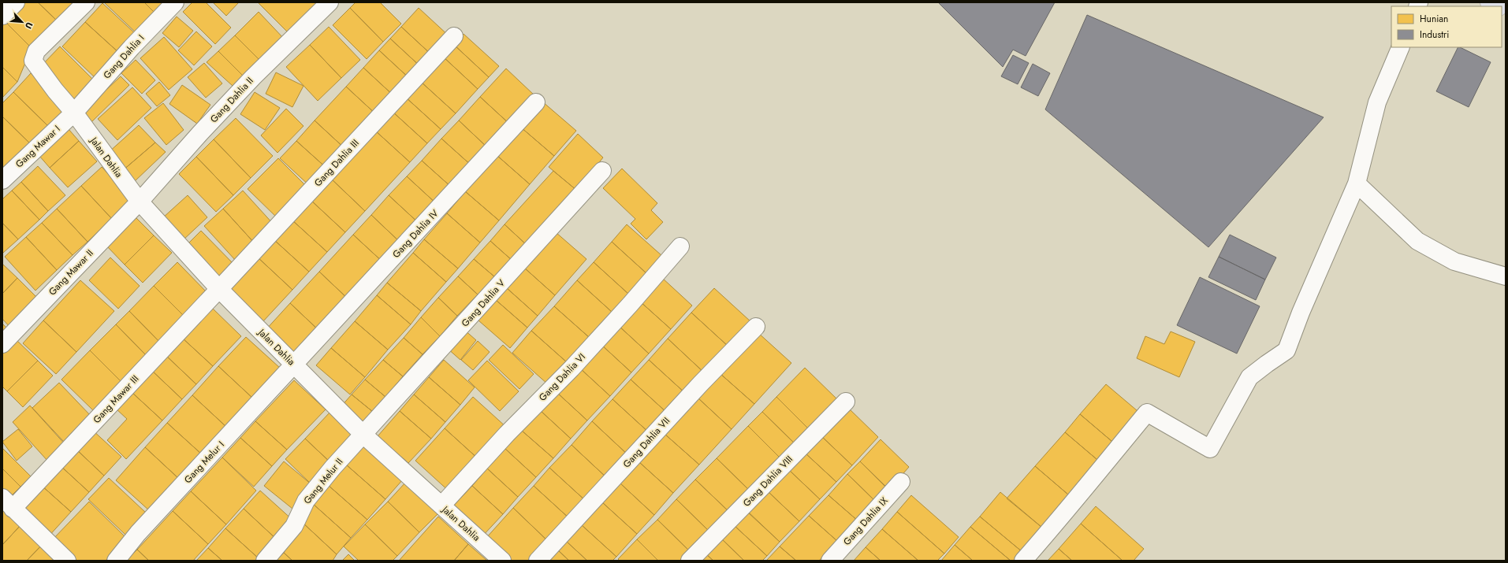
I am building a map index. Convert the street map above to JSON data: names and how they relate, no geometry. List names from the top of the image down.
{
  "streets": {
    "street": [
      "Gang Dahlia I",
      "Gang Dahlia II",
      "Gang Mawar I",
      "Jalan Dahlia",
      "Gang Dahlia III",
      "Gang Dahlia IV",
      "Gang Mawar II",
      "Gang Dahlia V",
      "Gang Dahlia VI",
      "Gang Mawar III",
      "Gang Dahlia VII",
      "Gang Melur I",
      "Gang Melur II",
      "Gang Dahlia VIII",
      "Gang Dahlia IX"
    ]
  },
  "crossings": [
    ["Gang Dahlia I", "Gang Mawar I"],
    ["Gang Dahlia I", "Jalan Dahlia"],
    ["Gang Dahlia II", "Jalan Dahlia"],
    ["Gang Dahlia II", "Gang Mawar II"],
    ["Gang Mawar I", "Jalan Dahlia"],
    ["Jalan Dahlia", "Gang Dahlia III"],
    ["Jalan Dahlia", "Gang Dahlia IV"],
    ["Jalan Dahlia", "Gang Mawar II"],
    ["Jalan Dahlia", "Gang Dahlia V"],
    ["Jalan Dahlia", "Gang Dahlia VI"],
    ["Jalan Dahlia", "Gang Mawar III"],
    ["Jalan Dahlia", "Gang Melur I"],
    ["Jalan Dahlia", "Gang Melur II"],
    ["Gang Dahlia III", "Gang Mawar III"],
    ["Gang Dahlia IV", "Gang Melur I"],
    ["Gang Dahlia V", "Gang Melur II"]
  ],
  "legend": ["Hunian", "Industri"],
  "north": "bottom right"
}
